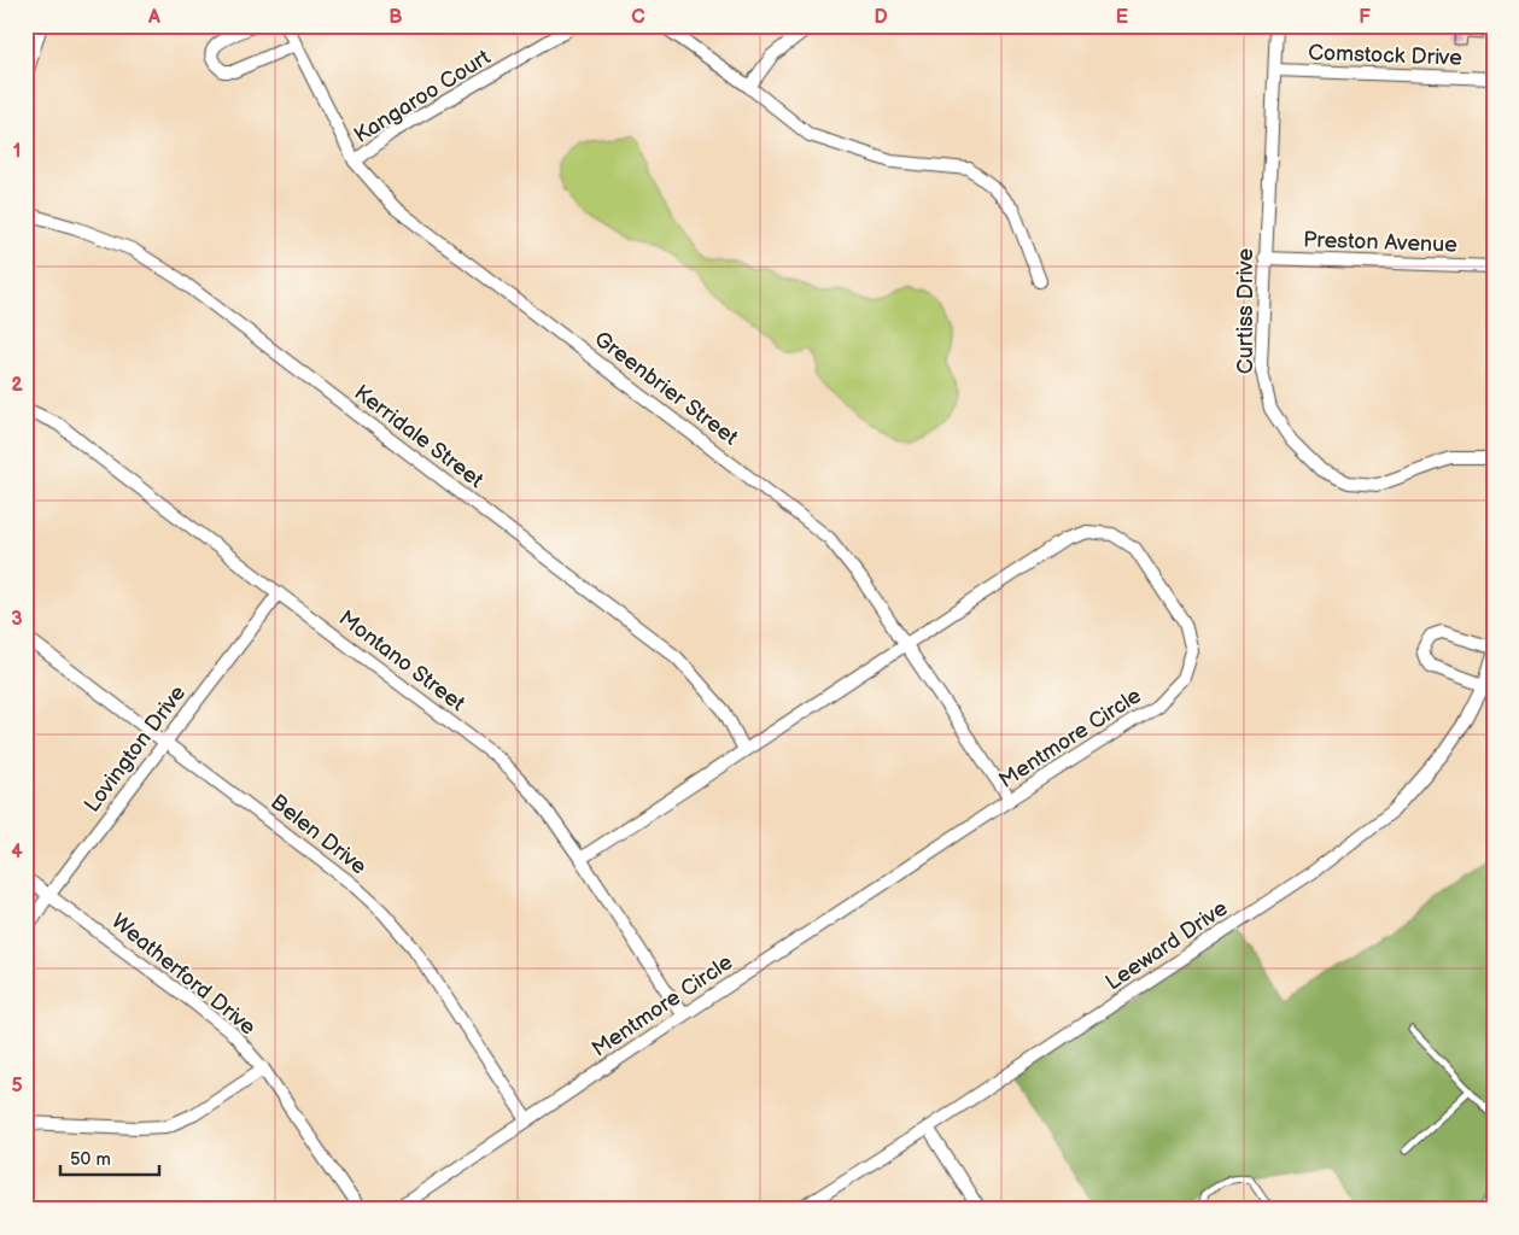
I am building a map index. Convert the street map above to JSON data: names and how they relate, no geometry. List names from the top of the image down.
{
  "streets": {
    "street": [
      "Comstock Drive",
      "Kangaroo Court",
      "Preston Avenue",
      "Curtiss Drive",
      "Greenbrier Street",
      "Kerridale Street",
      "Montano Street",
      "Mentmore Circle",
      "Lovington Drive",
      "Belen Drive",
      "Leeward Drive",
      "Weatherford Drive"
    ]
  },
  "crossings": [
    ["Comstock Drive", "Curtiss Drive"],
    ["Kangaroo Court", "Greenbrier Street"],
    ["Preston Avenue", "Curtiss Drive"],
    ["Greenbrier Street", "Mentmore Circle"],
    ["Kerridale Street", "Mentmore Circle"],
    ["Montano Street", "Mentmore Circle"],
    ["Montano Street", "Lovington Drive"],
    ["Mentmore Circle", "Belen Drive"],
    ["Lovington Drive", "Belen Drive"],
    ["Lovington Drive", "Weatherford Drive"]
  ],
  "scale_bar": "50 m",
  "grid": {
    "columns": [
      "A",
      "B",
      "C",
      "D",
      "E",
      "F"
    ],
    "rows": [
      "1",
      "2",
      "3",
      "4",
      "5"
    ]
  }
}
